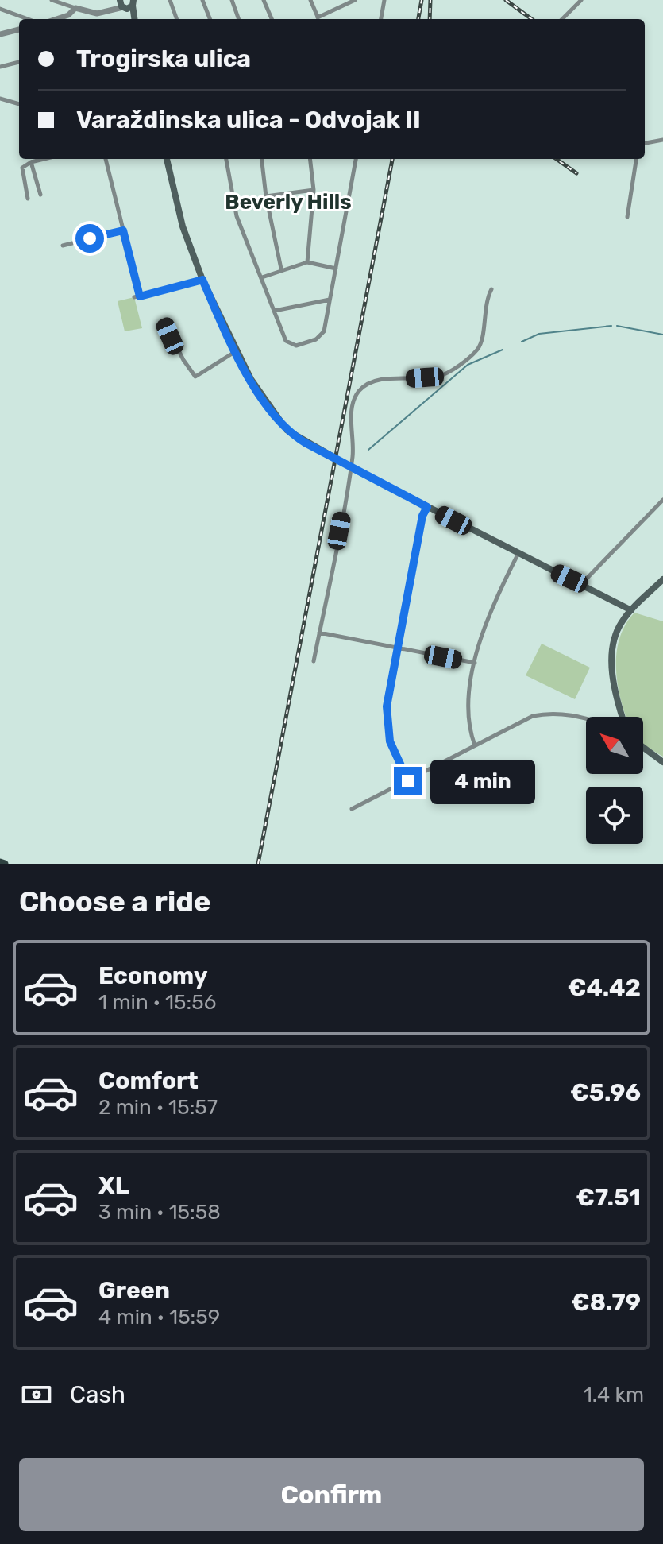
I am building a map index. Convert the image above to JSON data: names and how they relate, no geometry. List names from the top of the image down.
{
  "districts": ["Beverly Hills"],
  "north": "top left",
  "page": {
    "banner": ["Trogirska ulica", "Varaždinska ulica - Odvojak II"],
    "bubble": "4 min",
    "heading": "Choose a ride",
    "list": [
      {
        "name": "Economy",
        "note": "1 min · 15:56",
        "value": "€4.42"
      },
      {
        "name": "Comfort",
        "note": "2 min · 15:57",
        "value": "€5.96"
      },
      {
        "name": "XL",
        "note": "3 min · 15:58",
        "value": "€7.51"
      },
      {
        "name": "Green",
        "note": "4 min · 15:59",
        "value": "€8.79"
      }
    ],
    "pay": ["Cash", "1.4 km"],
    "buttons": "Confirm"
  }
}
